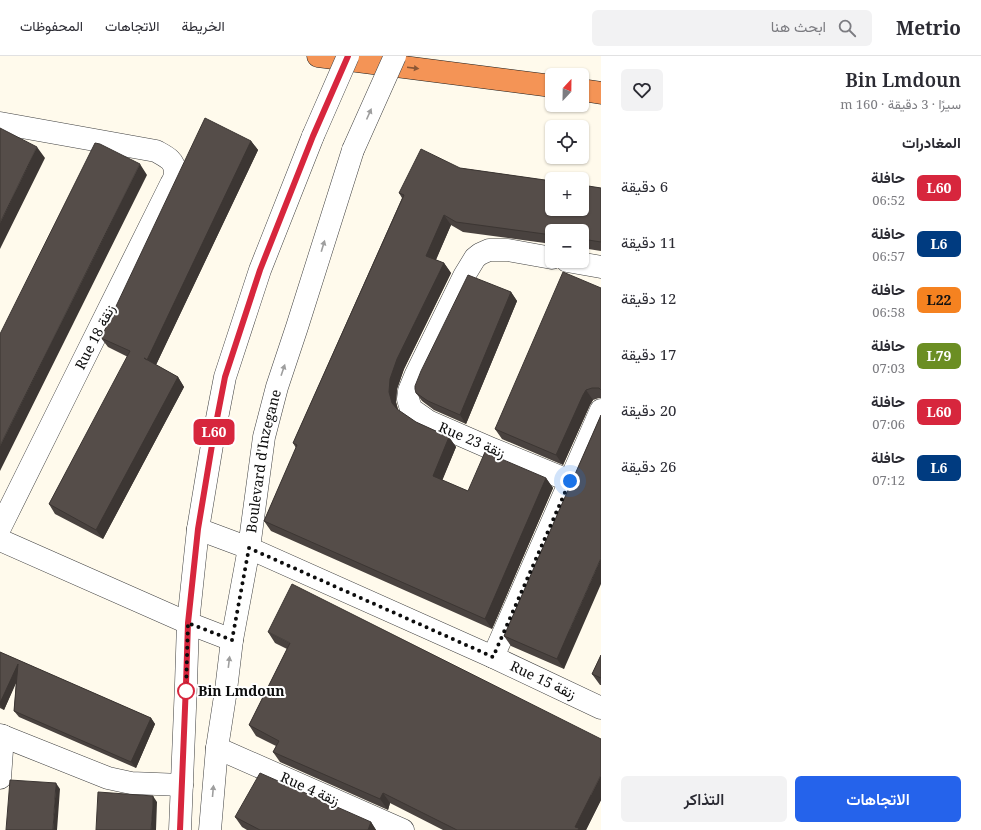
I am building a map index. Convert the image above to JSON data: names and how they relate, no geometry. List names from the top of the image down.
{
  "streets": {
    "street": [
      "Rue 18 زنقة",
      "Rue 23 زنقة",
      "Boulevard d'Inzegane",
      "Rue 15 زنقة",
      "Rue 4 زنقة"
    ]
  },
  "crossings": [
    ["Boulevard d'Inzegane", "Rue 15 زنقة"],
    ["Boulevard d'Inzegane", "Rue 4 زنقة"]
  ],
  "places": ["Bin Lmdoun"],
  "lines": ["bus line L60"],
  "north": "top",
  "page": {
    "header": "Metrio",
    "search": "ابحث هنا",
    "nav": ["الخريطة", "الاتجاهات", "المحفوظات"],
    "heading": [
      ["Bin Lmdoun", "سيرًا · 3 دقيقة · 160 m"],
      "المغادرات"
    ],
    "on_map": "L60",
    "map_buttons": ["+", "−"],
    "list": [
      {
        "mark": "L60",
        "name": "حافلة",
        "note": "06:52",
        "value": "6 دقيقة"
      },
      {
        "mark": "L6",
        "name": "حافلة",
        "note": "06:57",
        "value": "11 دقيقة"
      },
      {
        "mark": "L22",
        "name": "حافلة",
        "note": "06:58",
        "value": "12 دقيقة"
      },
      {
        "mark": "L79",
        "name": "حافلة",
        "note": "07:03",
        "value": "17 دقيقة"
      },
      {
        "mark": "L60",
        "name": "حافلة",
        "note": "07:06",
        "value": "20 دقيقة"
      },
      {
        "mark": "L6",
        "name": "حافلة",
        "note": "07:12",
        "value": "26 دقيقة"
      }
    ],
    "buttons": ["الاتجاهات", "التذاكر"]
  }
}
